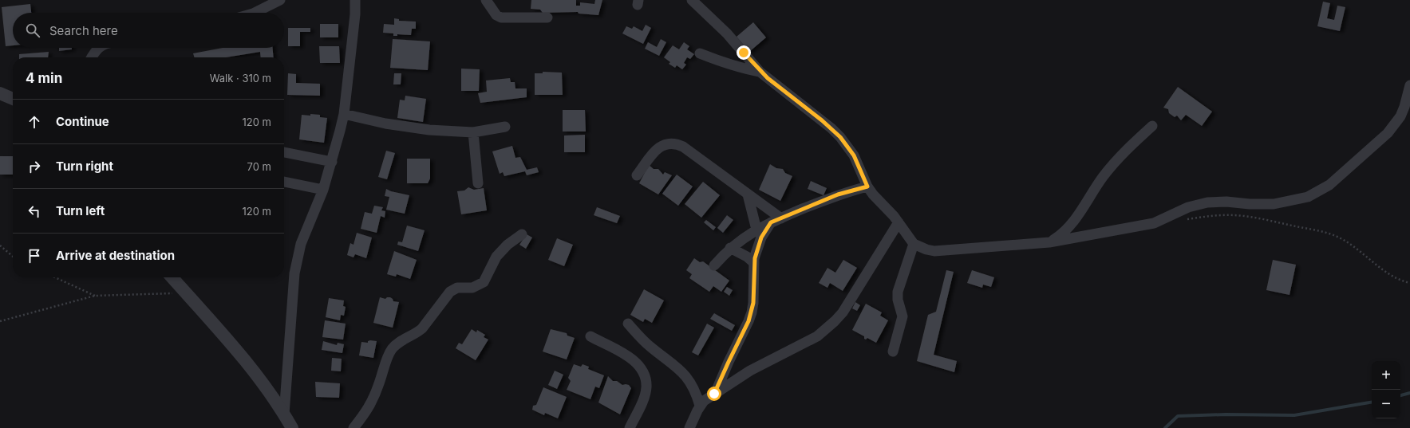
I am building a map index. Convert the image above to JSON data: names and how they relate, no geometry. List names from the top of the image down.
{
  "page": {
    "search": "Search here",
    "heading": ["4 min", "Walk · 310 m"],
    "list": [
      ["Continue", "120 m"],
      ["Turn right", "70 m"],
      ["Turn left", "120 m"],
      "Arrive at destination"
    ],
    "map_buttons": ["+", "−"]
  }
}
